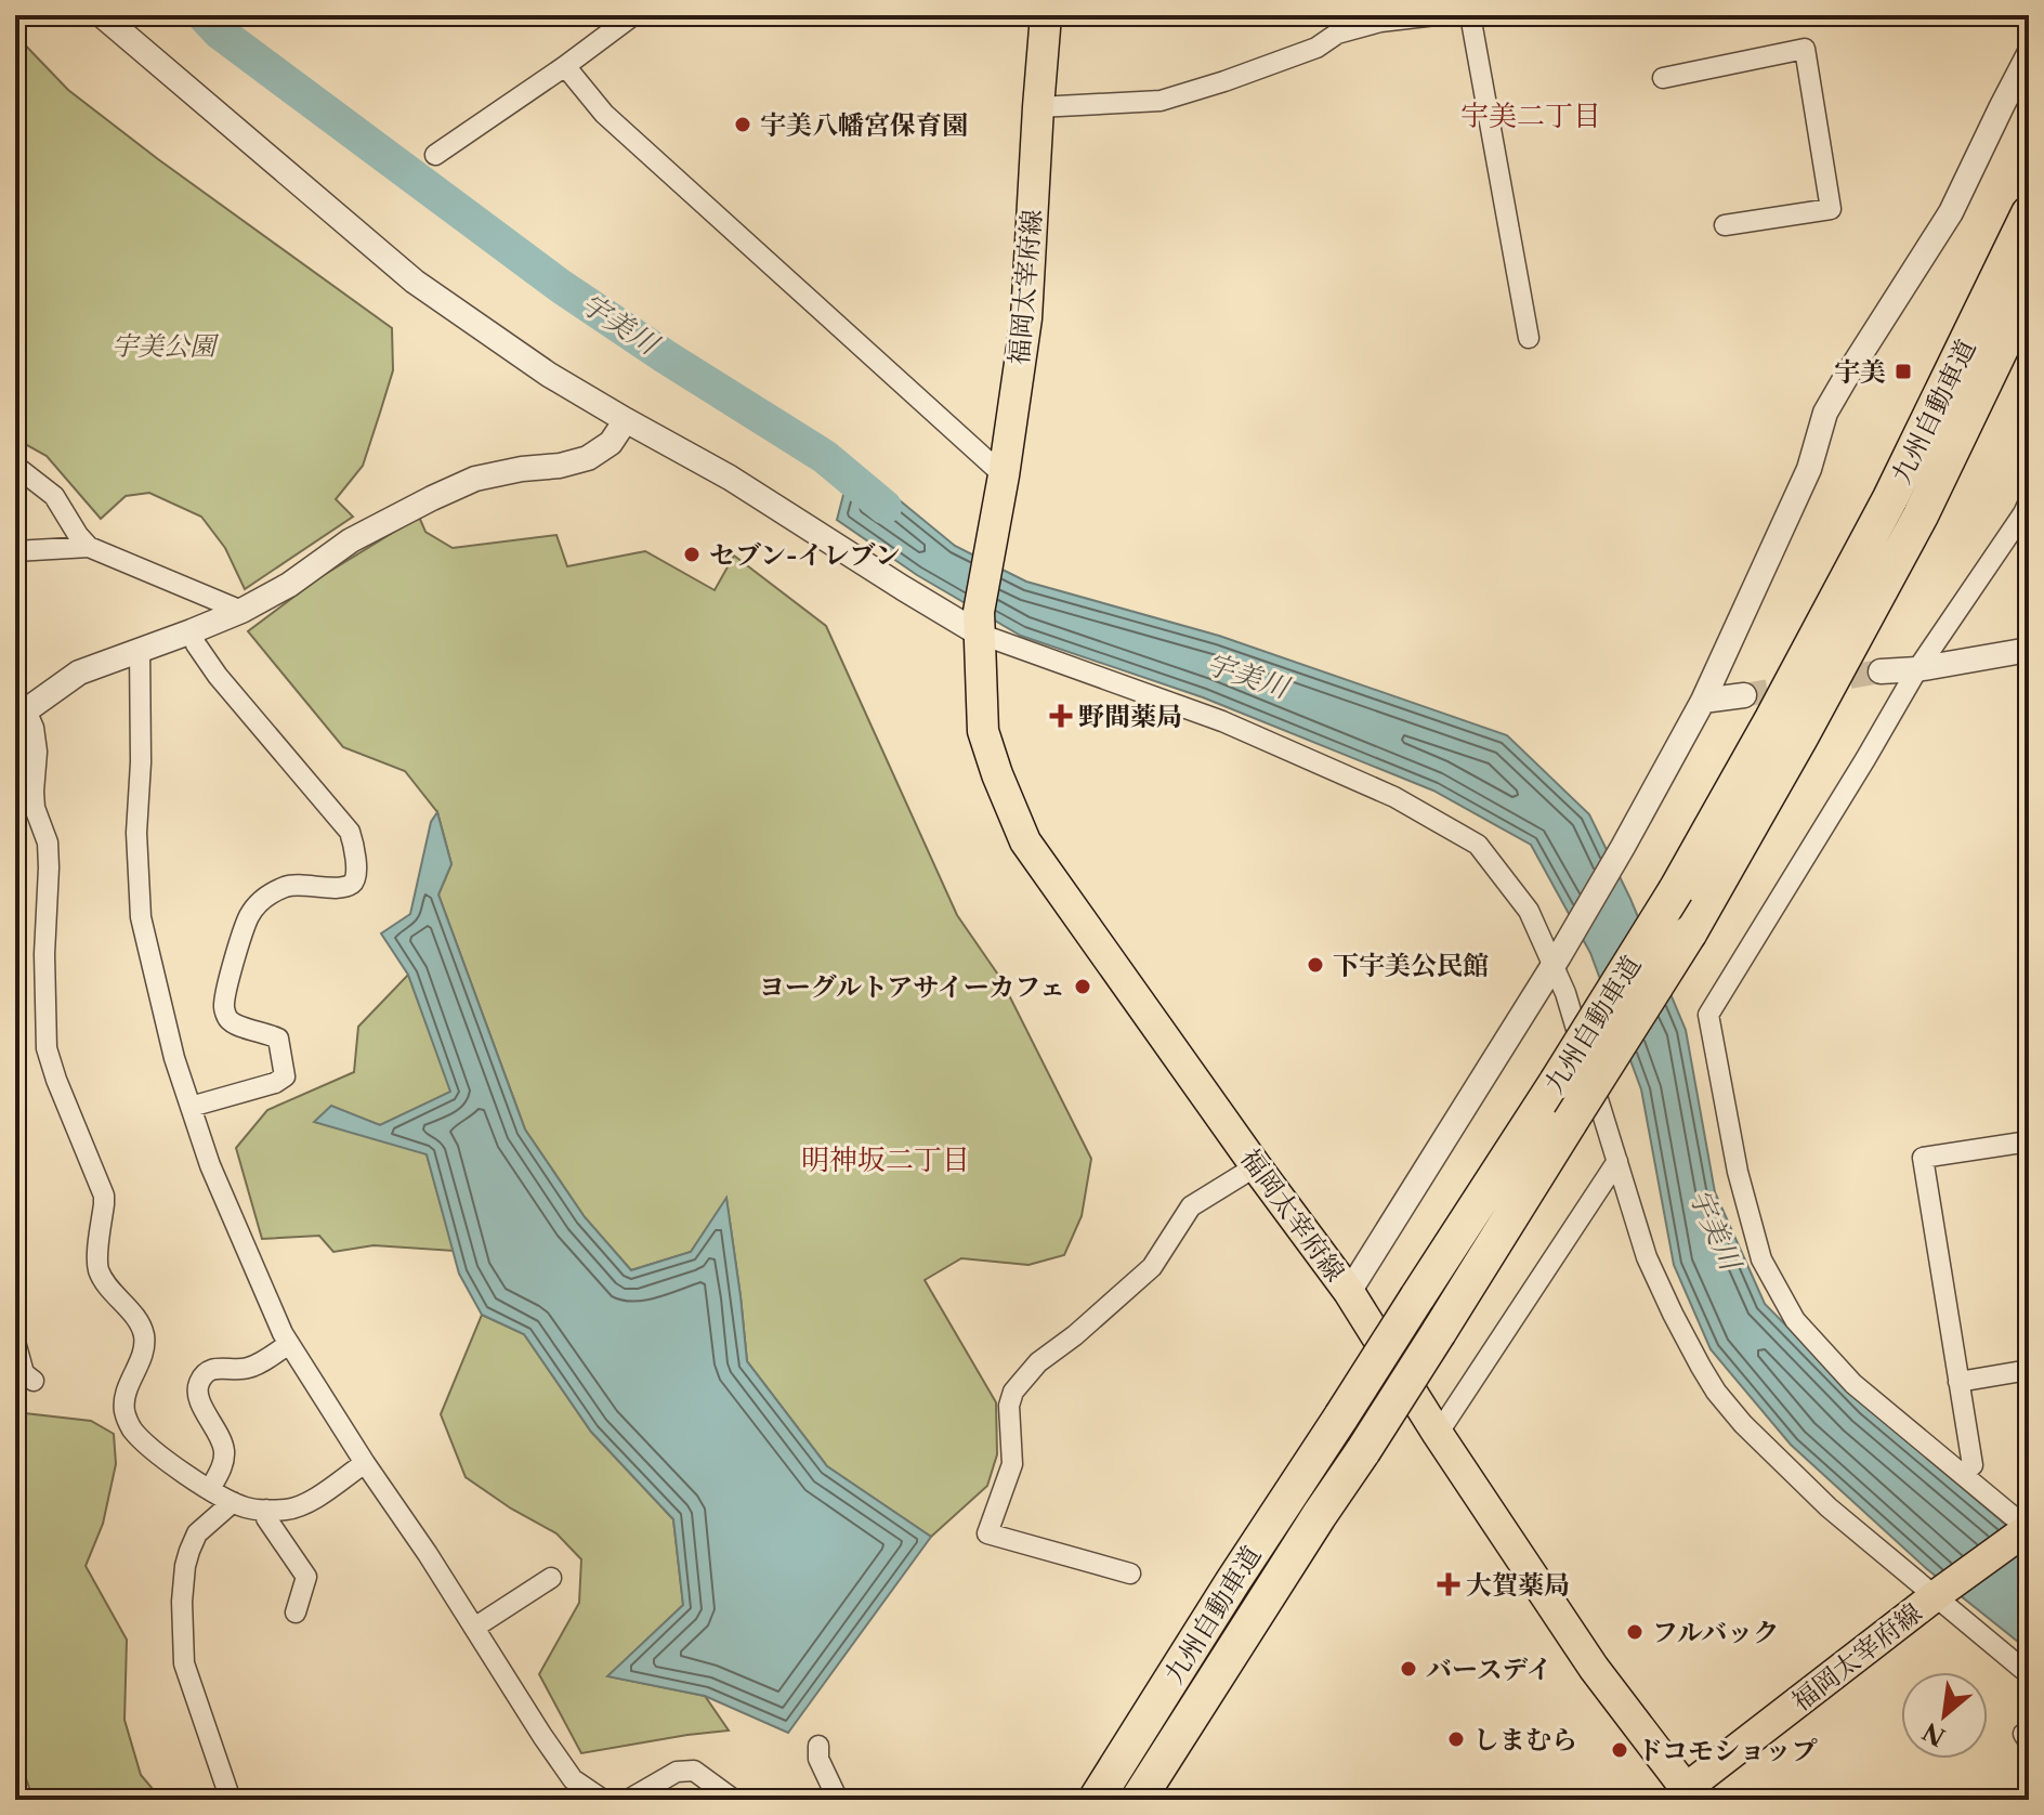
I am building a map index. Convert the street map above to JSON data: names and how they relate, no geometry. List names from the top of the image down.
{
  "streets": {
    "highway": ["九州自動車道"],
    "main road": ["福岡太宰府線"]
  },
  "districts": ["宇美二丁目", "明神坂二丁目"],
  "water": ["宇美川"],
  "parks": ["宇美公園"],
  "places": {
    "other": [
      "宇美八幡宮保育園",
      "セブン-イレブン",
      "下宇美公民館",
      "ヨーグルトアサイーカフェ",
      "フルバック",
      "バースデイ",
      "しまむら",
      "ドコモショップ"
    ],
    "transit": ["宇美"],
    "health": ["野間薬局", "大賀薬局"]
  },
  "north": "bottom left"
}
